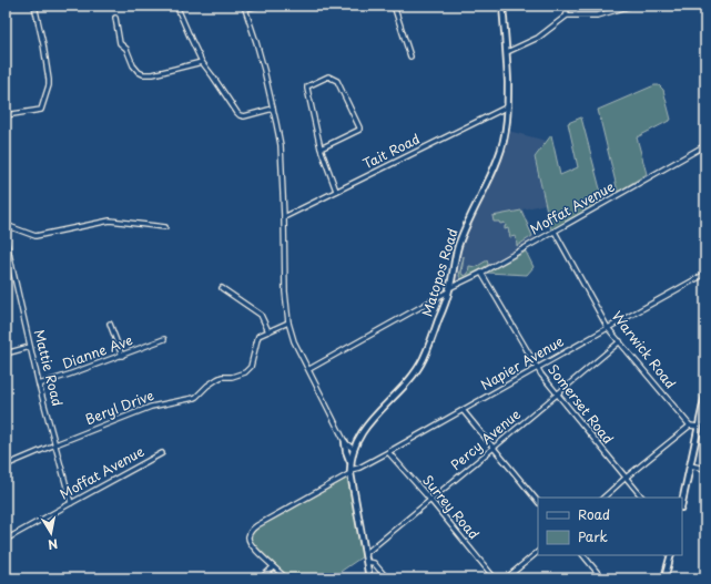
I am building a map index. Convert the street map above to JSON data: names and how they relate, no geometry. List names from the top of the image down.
{
  "streets": {
    "main road": ["Matopos Road"],
    "street": [
      "Tait Road",
      "Moffat Avenue",
      "Warwick Road",
      "Dianne Ave",
      "Napier Avenue",
      "Mattie Road",
      "Somerset Road",
      "Beryl Drive",
      "Percy Avenue",
      "Surrey Road"
    ]
  },
  "crossings": [
    ["Tait Road", "Matopos Road"],
    ["Moffat Avenue", "Matopos Road"],
    ["Moffat Avenue", "Warwick Road"],
    ["Moffat Avenue", "Mattie Road"],
    ["Moffat Avenue", "Somerset Road"],
    ["Matopos Road", "Napier Avenue"],
    ["Matopos Road", "Percy Avenue"],
    ["Warwick Road", "Napier Avenue"],
    ["Warwick Road", "Percy Avenue"],
    ["Dianne Ave", "Mattie Road"],
    ["Napier Avenue", "Somerset Road"],
    ["Napier Avenue", "Surrey Road"],
    ["Mattie Road", "Beryl Drive"],
    ["Somerset Road", "Percy Avenue"],
    ["Percy Avenue", "Surrey Road"]
  ],
  "legend": ["Road", "Park"],
  "north": "bottom"
}
